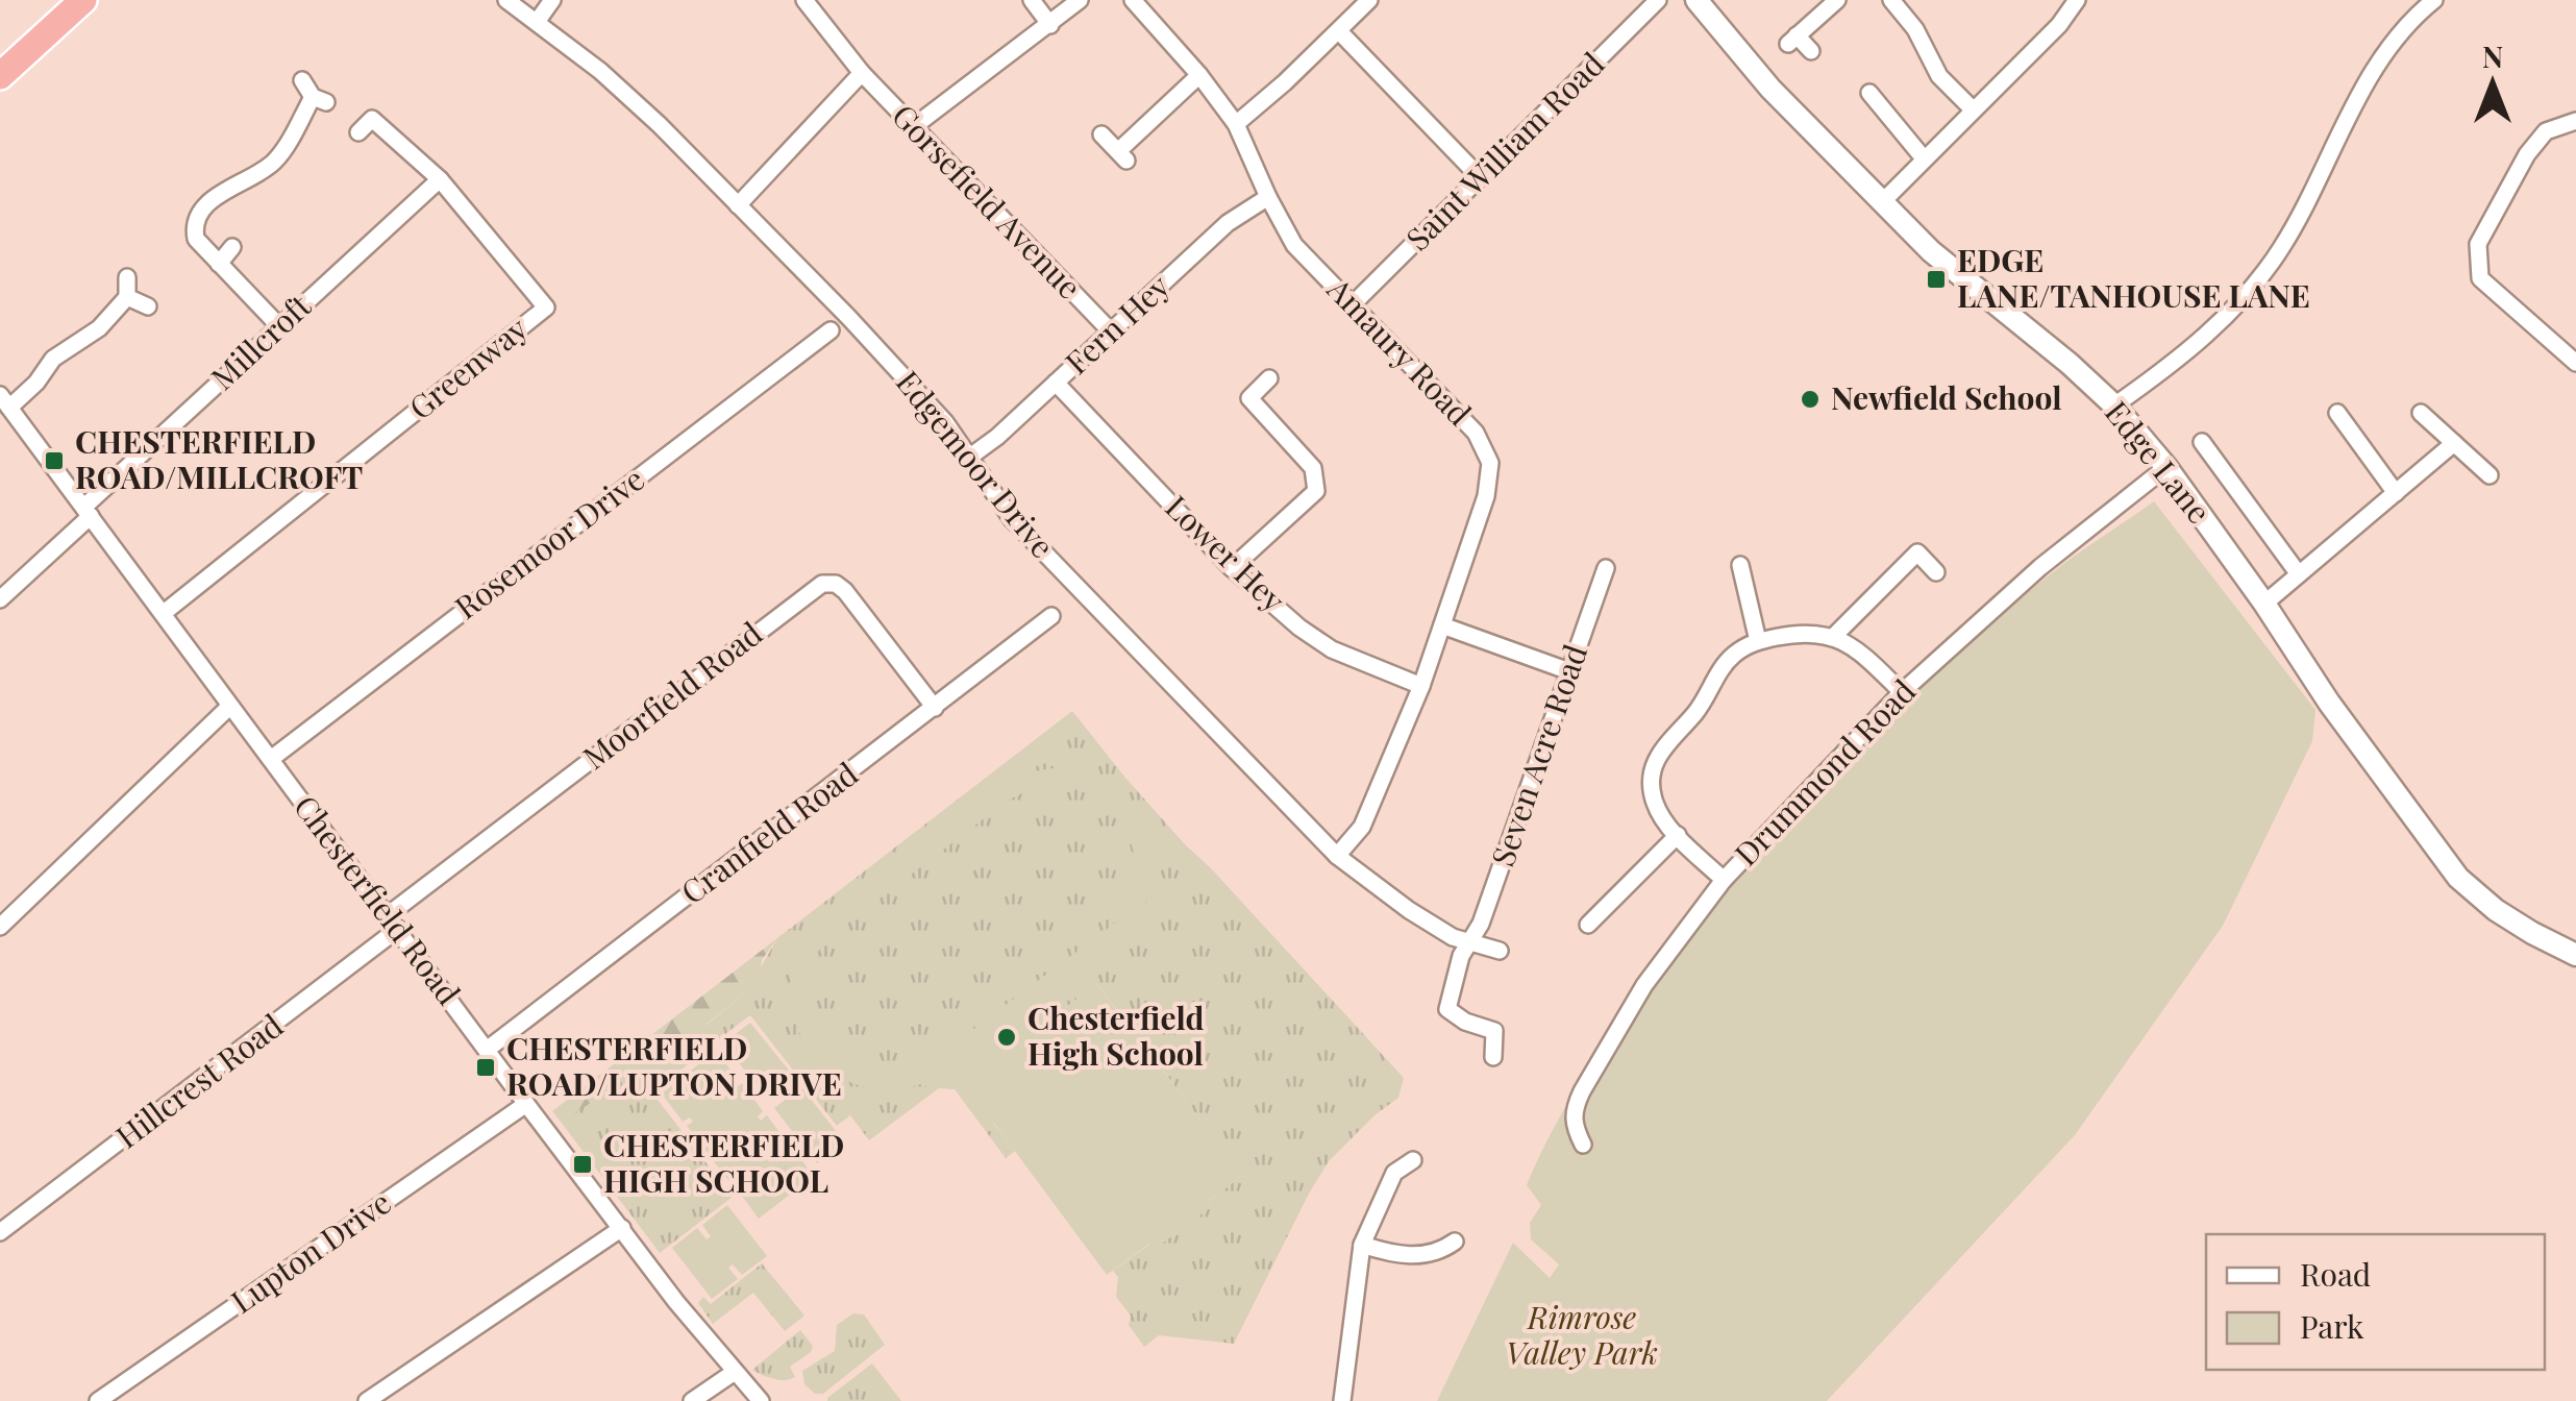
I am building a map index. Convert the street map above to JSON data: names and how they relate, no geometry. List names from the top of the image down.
{
  "streets": {
    "street": [
      "Saint William Road",
      "Gorsefield Avenue",
      "Fern Hey",
      "Millcroft",
      "Amaury Road",
      "Greenway",
      "Edge Lane",
      "Edgemoor Drive",
      "Rosemoor Drive",
      "Lower Hey",
      "Moorfield Road",
      "Seven Acre Road",
      "Drummond Road",
      "Cranfield Road",
      "Chesterfield Road",
      "Hillcrest Road",
      "Lupton Drive"
    ]
  },
  "crossings": [
    ["Saint William Road", "Amaury Road"],
    ["Gorsefield Avenue", "Fern Hey"],
    ["Fern Hey", "Amaury Road"],
    ["Fern Hey", "Edgemoor Drive"],
    ["Fern Hey", "Lower Hey"],
    ["Millcroft", "Greenway"],
    ["Millcroft", "Chesterfield Road"],
    ["Amaury Road", "Edgemoor Drive"],
    ["Amaury Road", "Lower Hey"],
    ["Greenway", "Chesterfield Road"],
    ["Edge Lane", "Drummond Road"],
    ["Edgemoor Drive", "Seven Acre Road"],
    ["Rosemoor Drive", "Chesterfield Road"],
    ["Moorfield Road", "Cranfield Road"],
    ["Moorfield Road", "Chesterfield Road"],
    ["Moorfield Road", "Hillcrest Road"],
    ["Cranfield Road", "Chesterfield Road"],
    ["Chesterfield Road", "Hillcrest Road"],
    ["Chesterfield Road", "Lupton Drive"]
  ],
  "parks": ["Rimrose Valley Park"],
  "places": {
    "transit": [
      "EDGE LANE/TANHOUSE LANE",
      "CHESTERFIELD ROAD/MILLCROFT",
      "CHESTERFIELD ROAD/LUPTON DRIVE",
      "CHESTERFIELD HIGH SCHOOL"
    ],
    "other": ["Newfield School", "Chesterfield High School"]
  },
  "legend": ["Road", "Park"],
  "north": "top"
}
